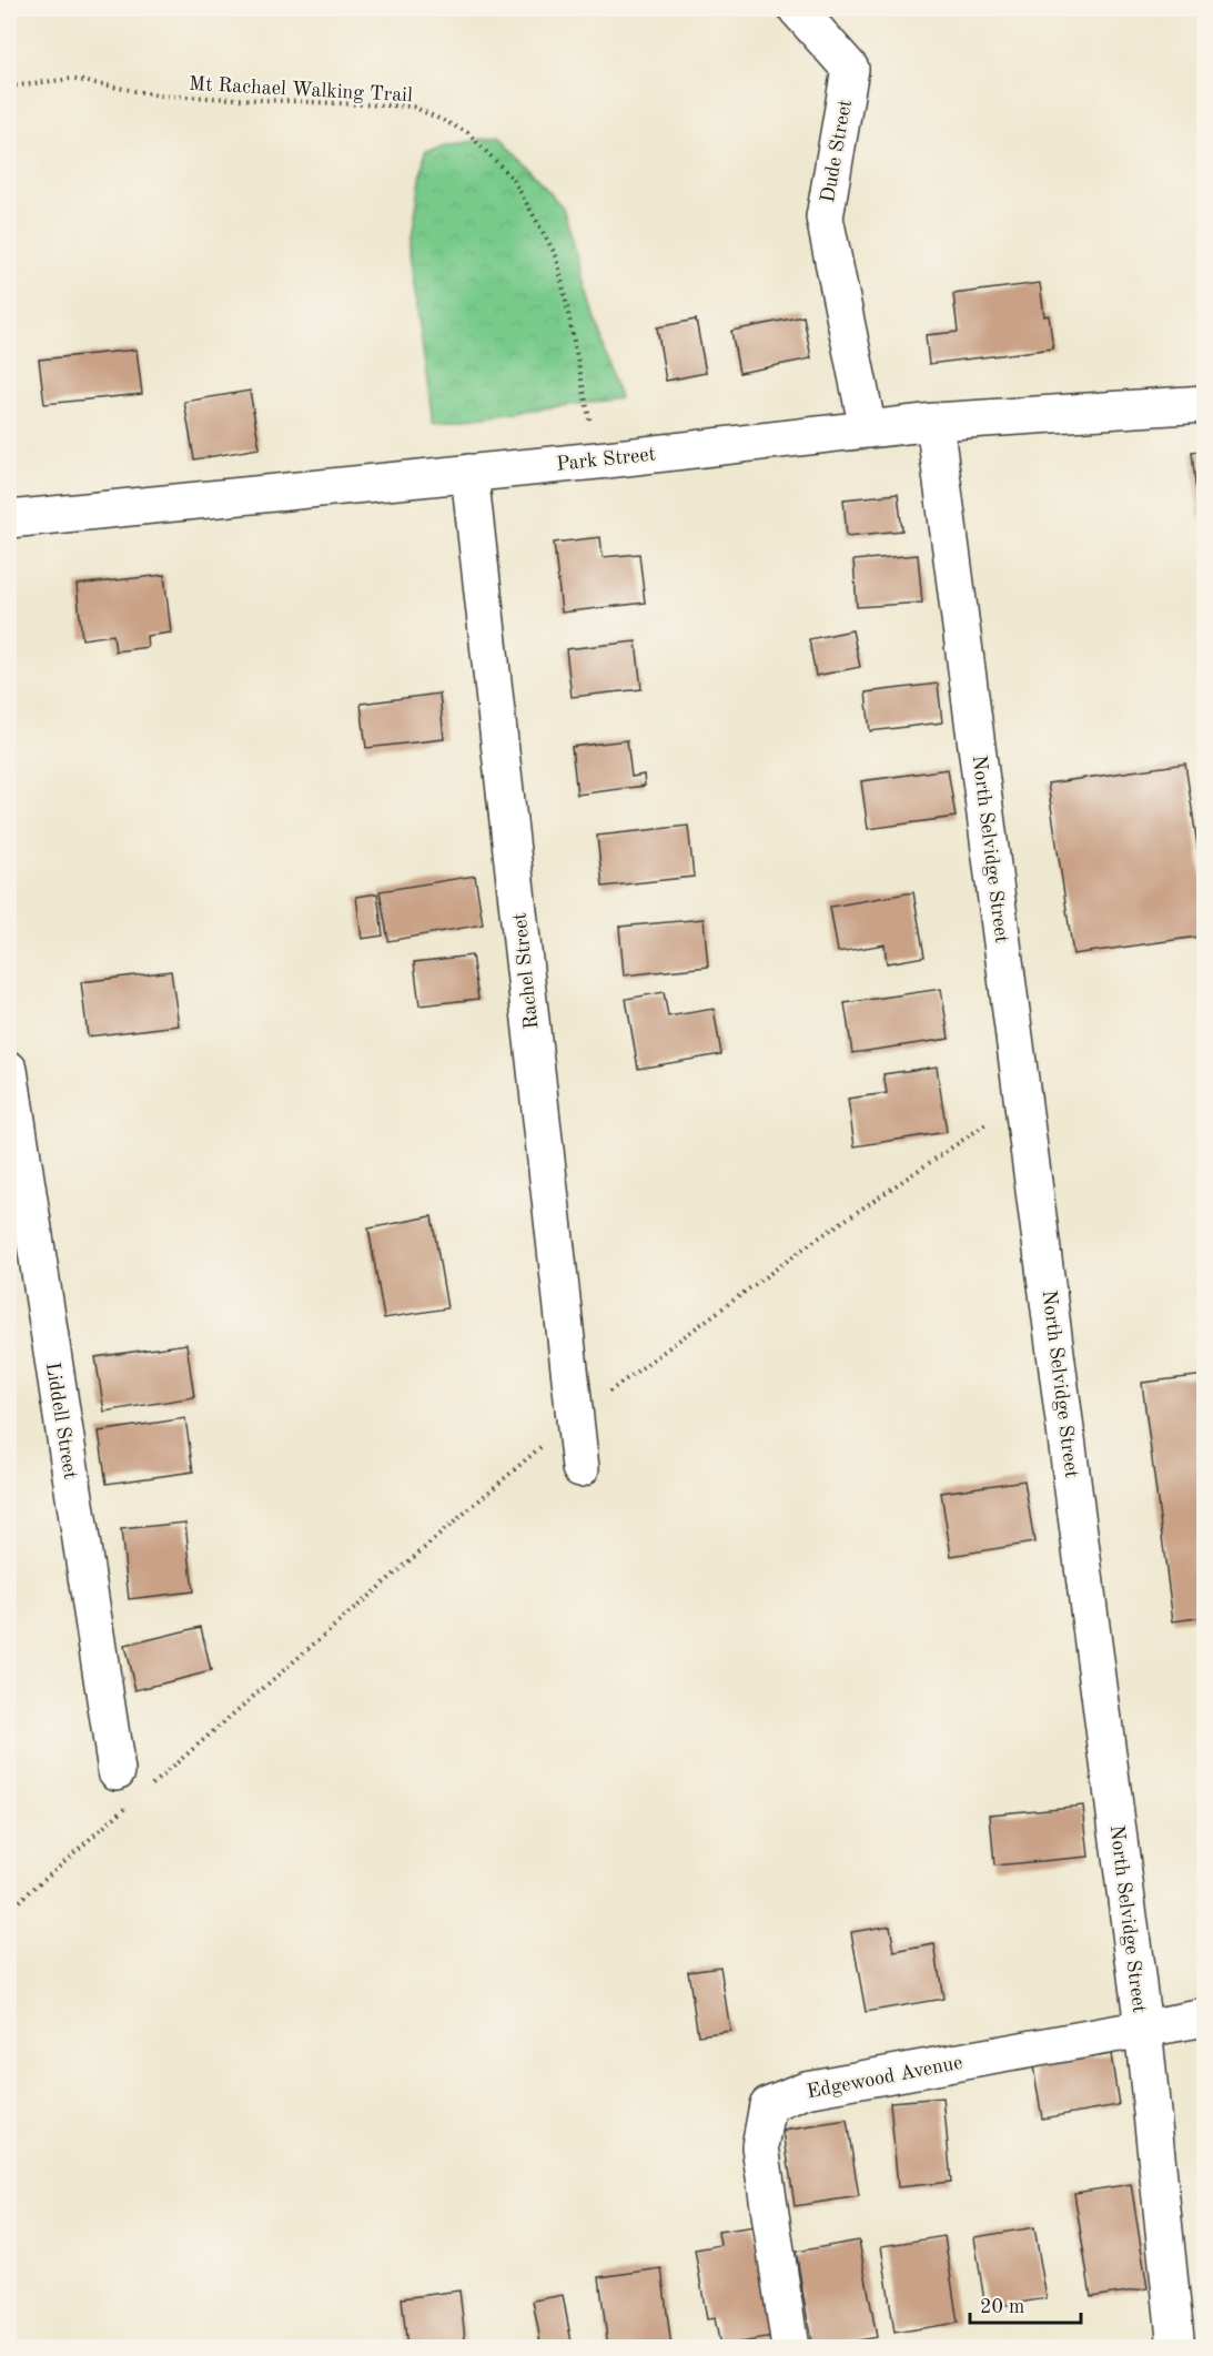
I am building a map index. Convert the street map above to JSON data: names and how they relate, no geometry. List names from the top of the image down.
{
  "streets": {
    "street": [
      "Dude Street",
      "Park Street",
      "North Selvidge Street",
      "Rachel Street",
      "Liddell Street",
      "Edgewood Avenue"
    ],
    "path": ["Mt Rachael Walking Trail"]
  },
  "crossings": [
    ["Mt Rachael Walking Trail", "Park Street"],
    ["Dude Street", "Park Street"],
    ["Park Street", "North Selvidge Street"],
    ["Park Street", "Rachel Street"],
    ["North Selvidge Street", "Edgewood Avenue"]
  ],
  "scale_bar": "20 m"
}
